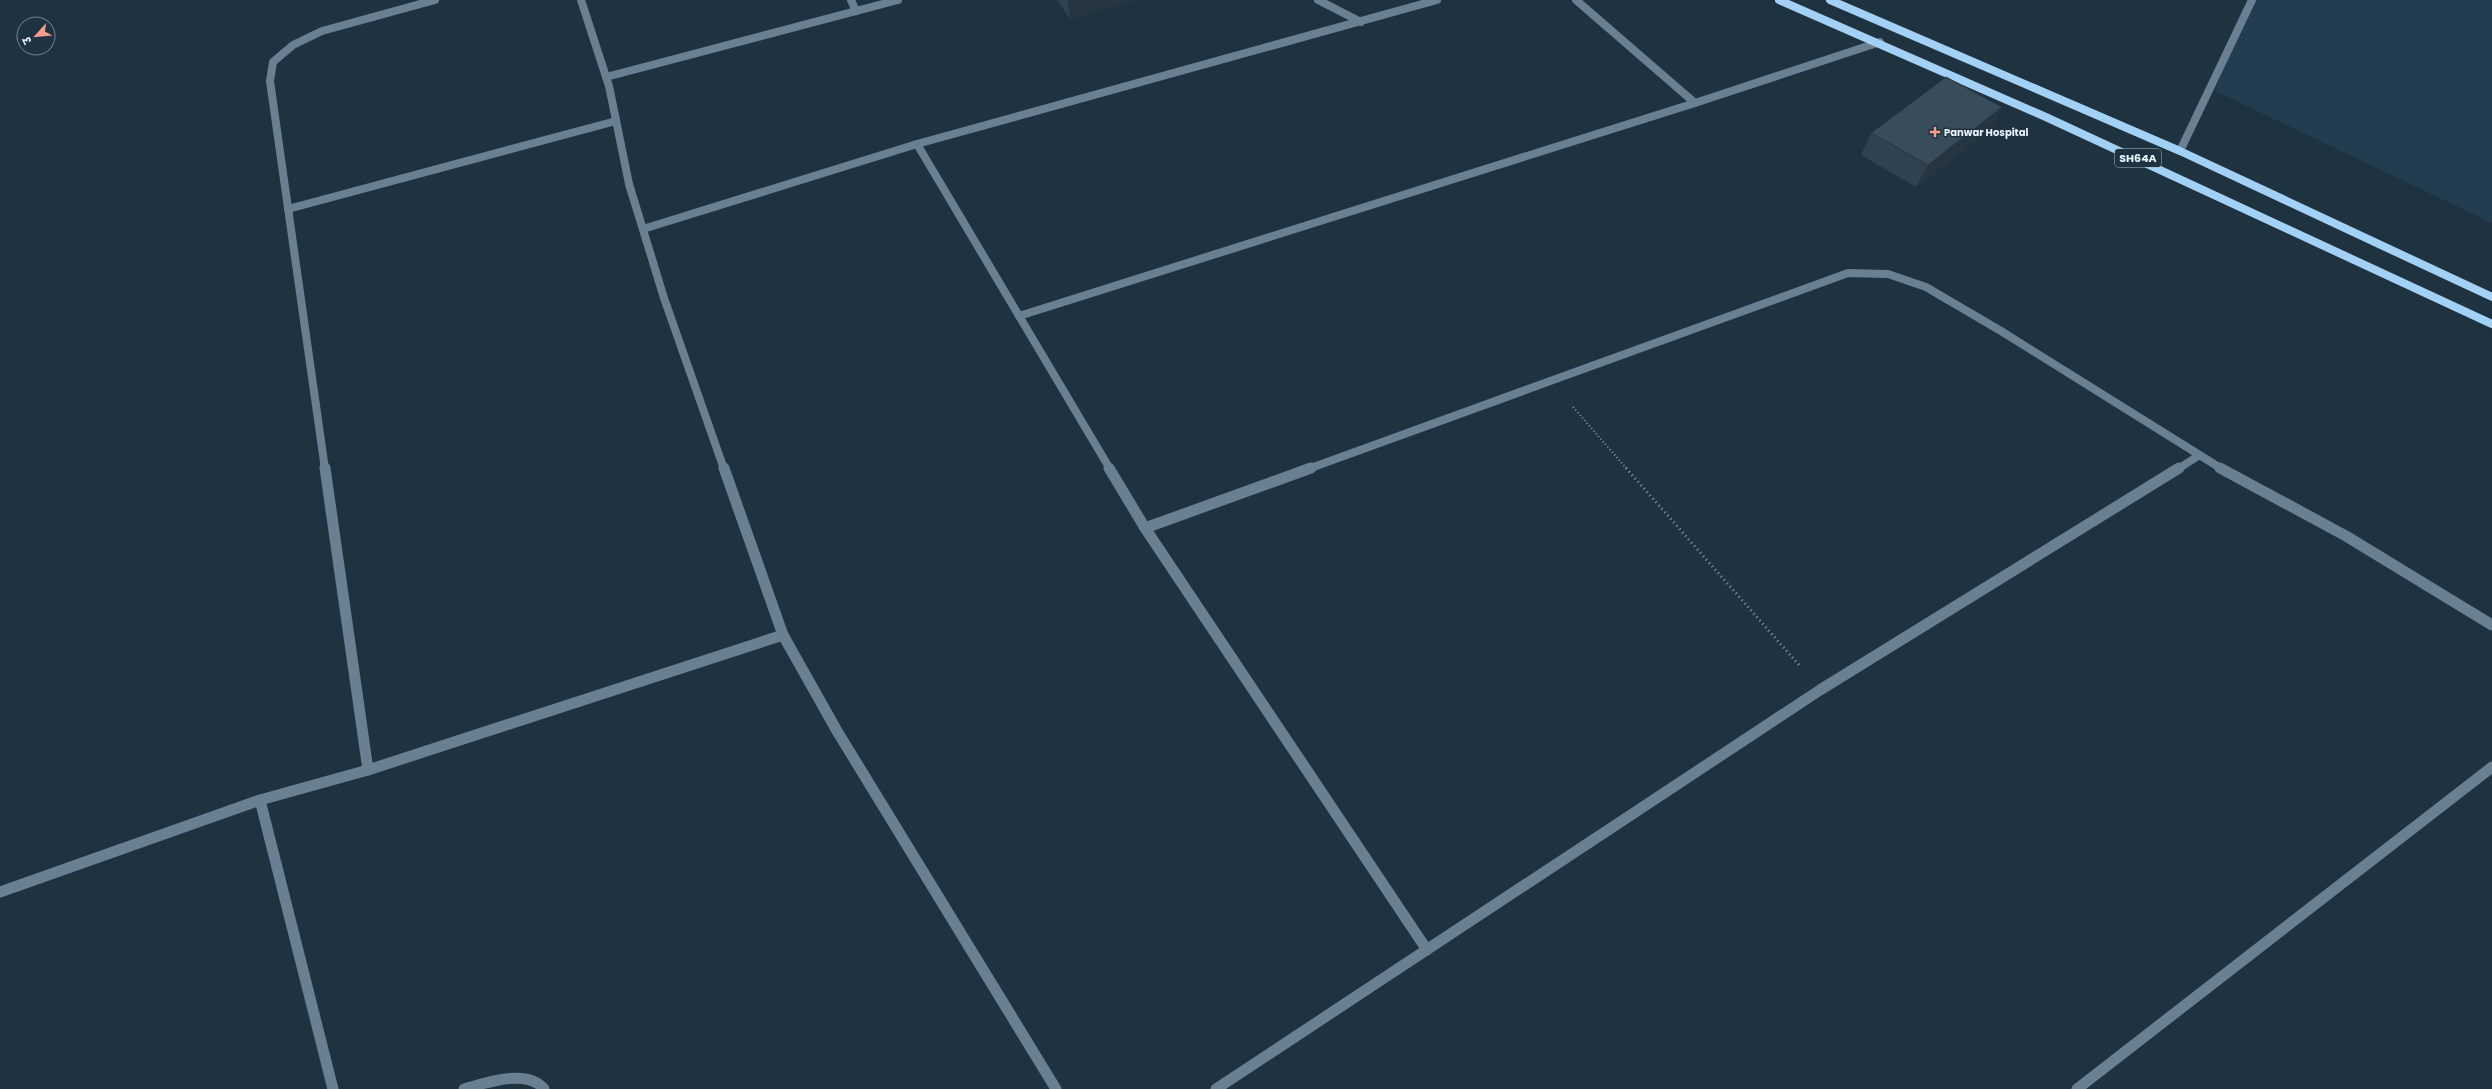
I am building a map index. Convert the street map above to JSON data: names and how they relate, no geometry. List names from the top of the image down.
{
  "streets": {
    "main road": ["SH64A"]
  },
  "places": {
    "health": ["Panwar Hospital"]
  },
  "north": "bottom left"
}
